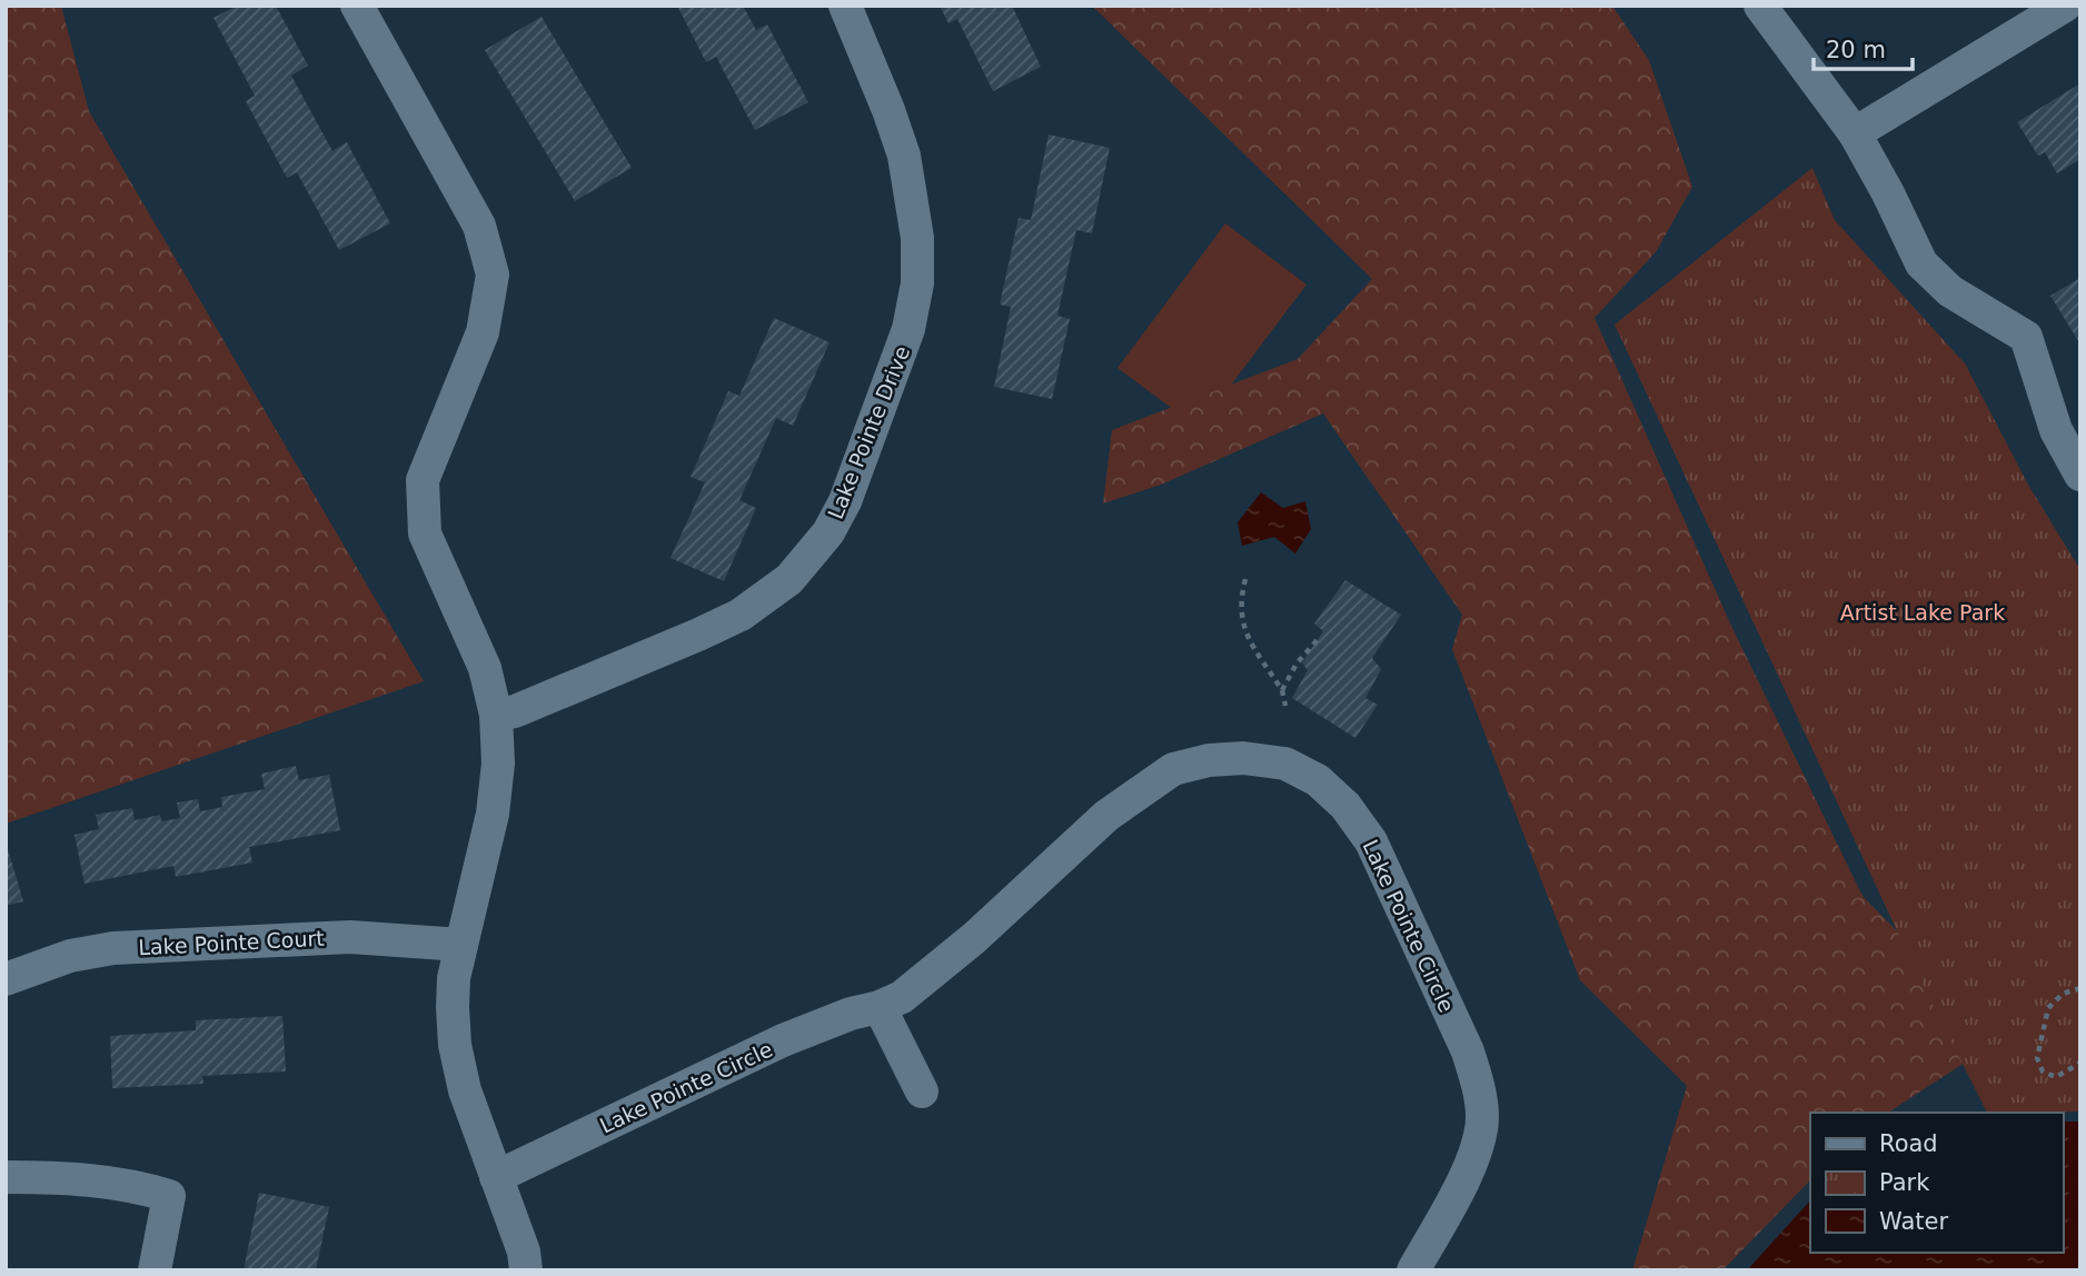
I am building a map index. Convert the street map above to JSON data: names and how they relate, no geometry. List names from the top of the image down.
{
  "streets": {
    "street": ["Lake Pointe Drive", "Lake Pointe Circle", "Lake Pointe Court"]
  },
  "parks": ["Artist Lake Park"],
  "legend": ["Road", "Park", "Water"],
  "scale_bar": "20 m"
}
